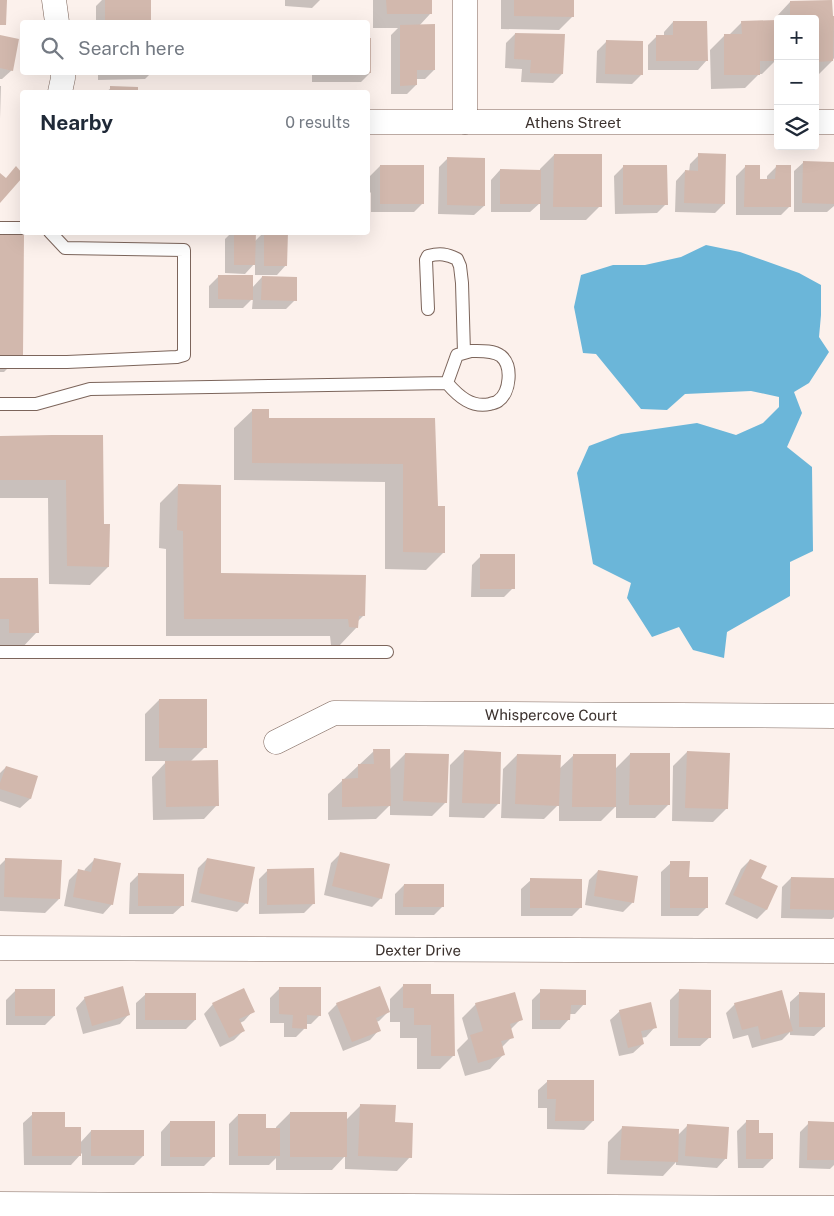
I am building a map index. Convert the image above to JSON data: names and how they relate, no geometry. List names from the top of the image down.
{
  "streets": {
    "street": ["Athens Street", "Whispercove Court", "Dexter Drive"]
  },
  "page": {
    "map_buttons": ["+", "−"],
    "search": "Search here",
    "heading": ["Nearby", "0 results"]
  }
}
